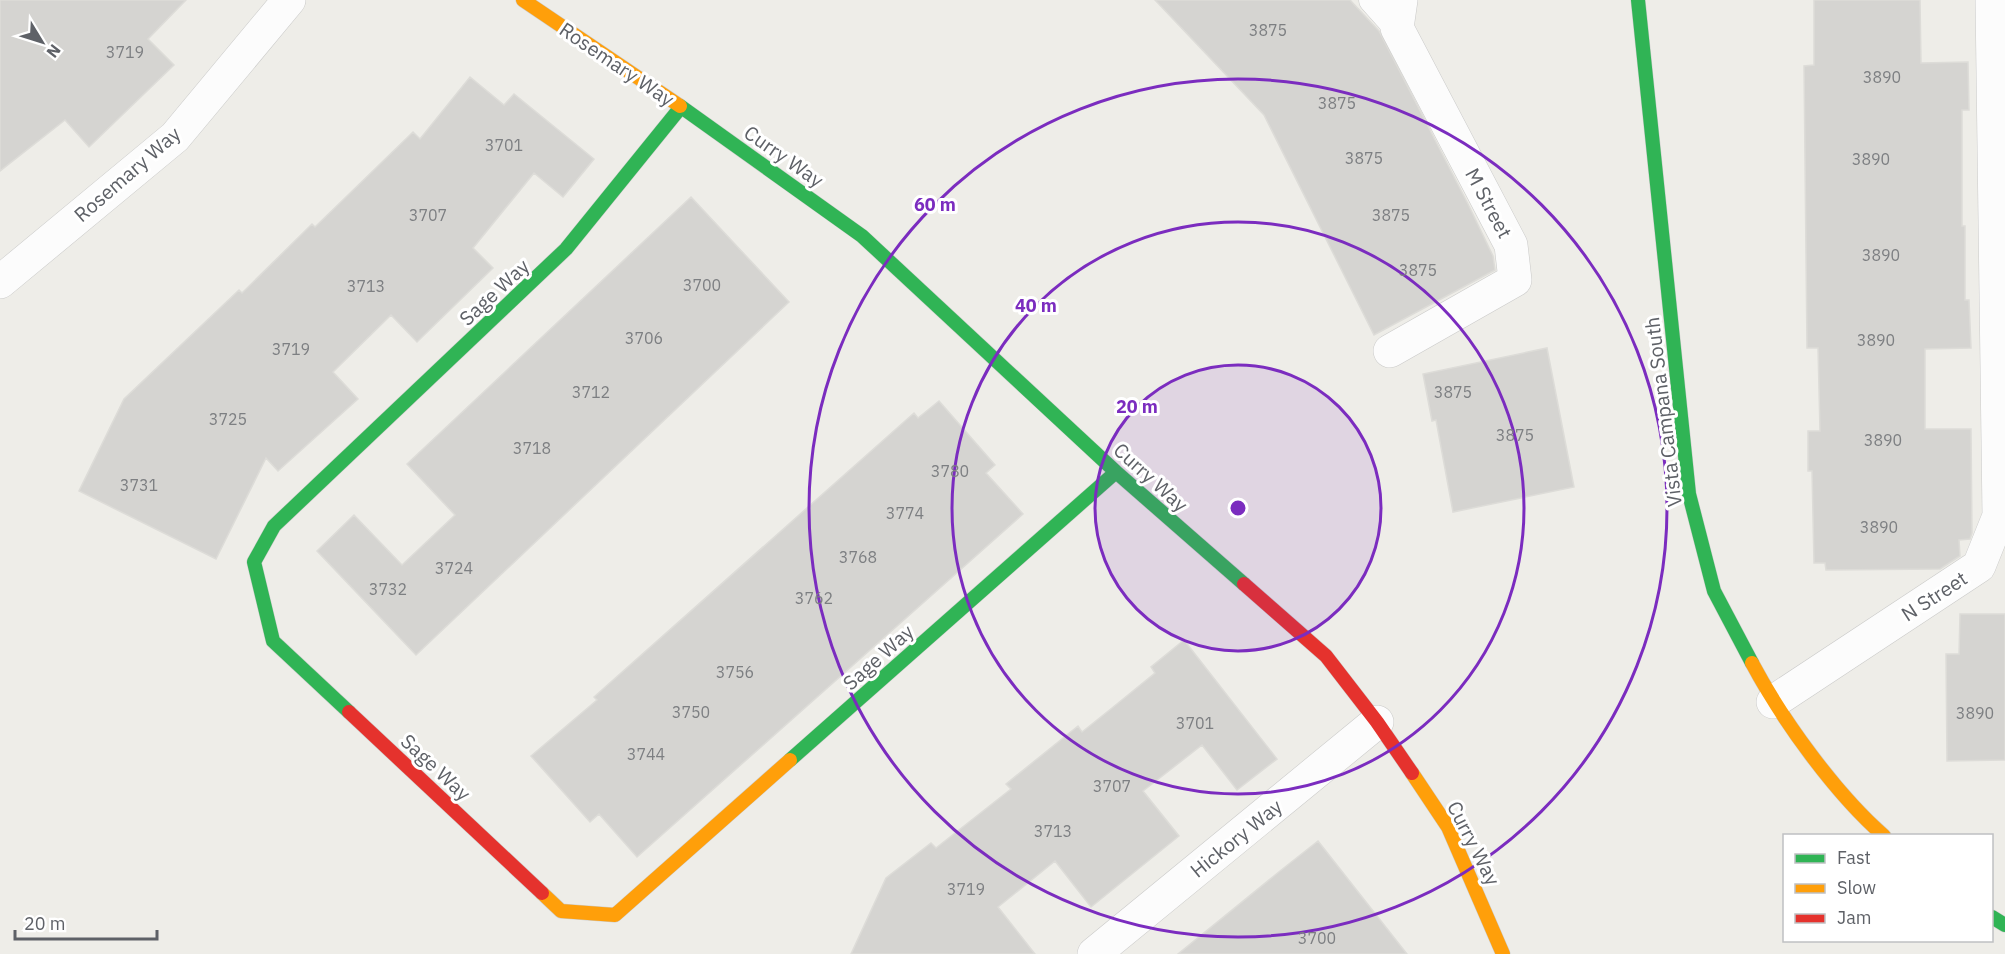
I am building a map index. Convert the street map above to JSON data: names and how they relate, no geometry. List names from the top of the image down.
{
  "streets": {
    "street": [
      "Rosemary Way",
      "Curry Way",
      "M Street",
      "Sage Way",
      "Vista Campana South",
      "N Street",
      "Hickory Way"
    ]
  },
  "crossings": [
    ["Rosemary Way", "Curry Way"],
    ["Rosemary Way", "Sage Way"],
    ["Curry Way", "Sage Way"],
    ["Curry Way", "Hickory Way"],
    ["Vista Campana South", "N Street"]
  ],
  "house_numbers": [
    "3875",
    "3719",
    "3890",
    "3875",
    "3701",
    "3875",
    "3890",
    "3707",
    "3875",
    "3890",
    "3875",
    "3700",
    "3713",
    "3706",
    "3890",
    "3719",
    "3712",
    "3875",
    "3725",
    "3875",
    "3890",
    "3718",
    "3780",
    "3731",
    "3774",
    "3890",
    "3768",
    "3724",
    "3732",
    "3762",
    "3756",
    "3750",
    "3890",
    "3701",
    "3744",
    "3707",
    "3713",
    "3719",
    "3700"
  ],
  "legend": ["Fast", "Slow", "Jam"],
  "scale_bar": "20 m",
  "north": "bottom right",
  "rings": ["60 m", "40 m", "20 m"]
}
